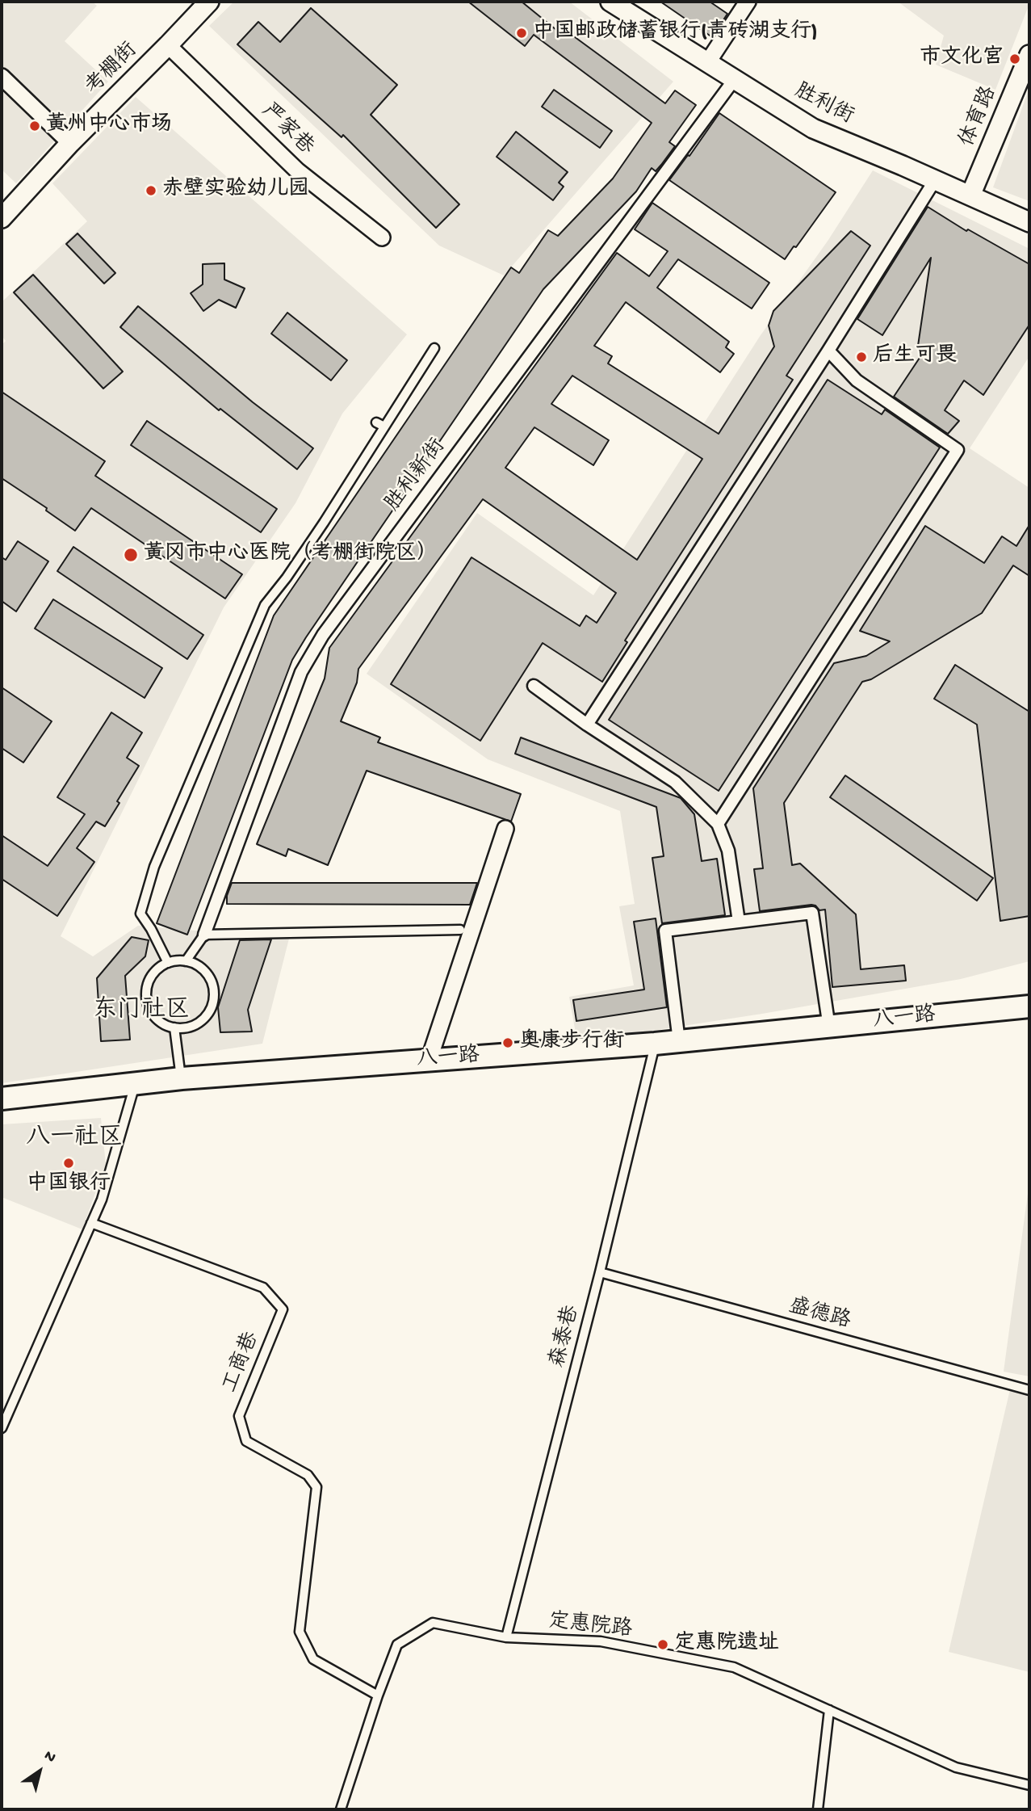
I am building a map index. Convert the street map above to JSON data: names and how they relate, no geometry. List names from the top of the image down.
{
  "streets": {
    "main road": ["八一路"],
    "street": [
      "考棚街",
      "胜利街",
      "体育路",
      "严家巷",
      "胜利新街"
    ],
    "lane": [
      "盛德路",
      "森泰巷",
      "工商巷",
      "定惠院路"
    ]
  },
  "crossings": [
    ["考棚街", "严家巷"],
    ["胜利街", "体育路"],
    ["胜利街", "胜利新街"],
    ["八一路", "森泰巷"],
    ["盛德路", "森泰巷"],
    ["森泰巷", "定惠院路"],
    ["工商巷", "定惠院路"]
  ],
  "districts": ["东门社区", "八一社区"],
  "places": [
    "中国邮政储蓄银行(青砖湖支行)",
    "市文化宫",
    "黄州中心市场",
    "赤壁实验幼儿园",
    "后生可畏",
    "黄冈市中心医院（考棚街院区）",
    "奥康步行街",
    "中国银行",
    "定惠院遗址"
  ],
  "north": "top right"
}
